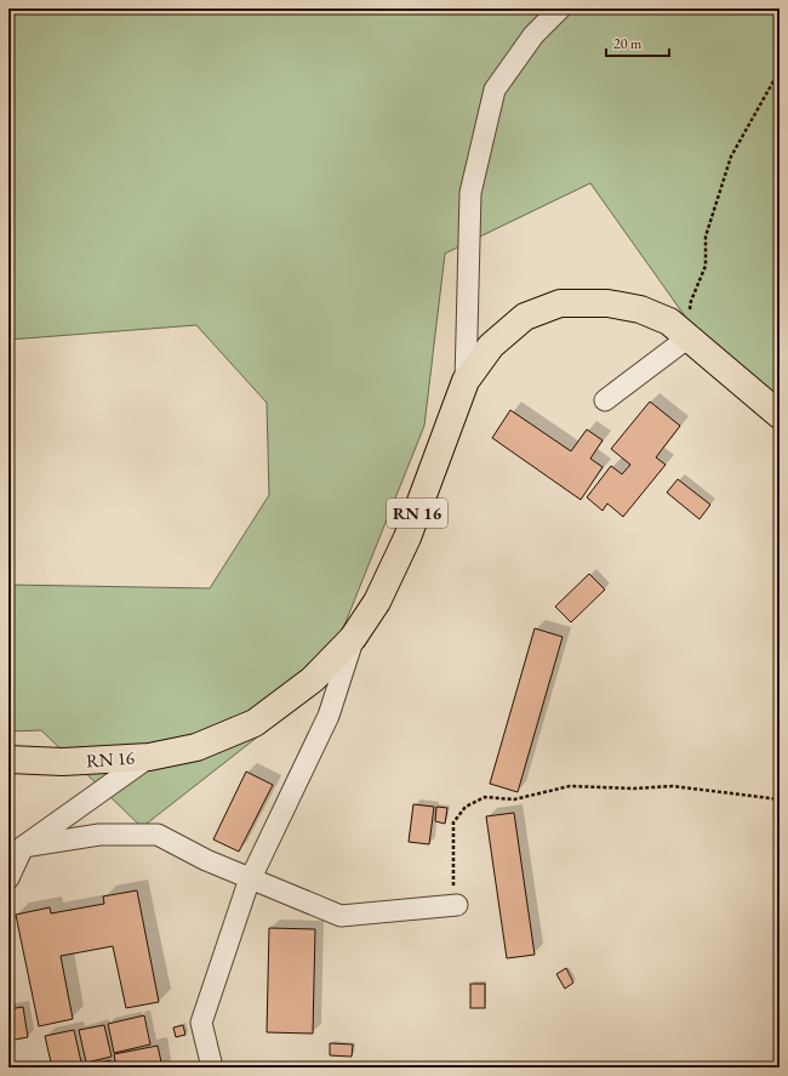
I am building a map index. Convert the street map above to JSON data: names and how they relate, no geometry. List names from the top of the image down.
{
  "streets": {
    "main road": ["RN 16"]
  },
  "scale_bar": "20 m"
}
